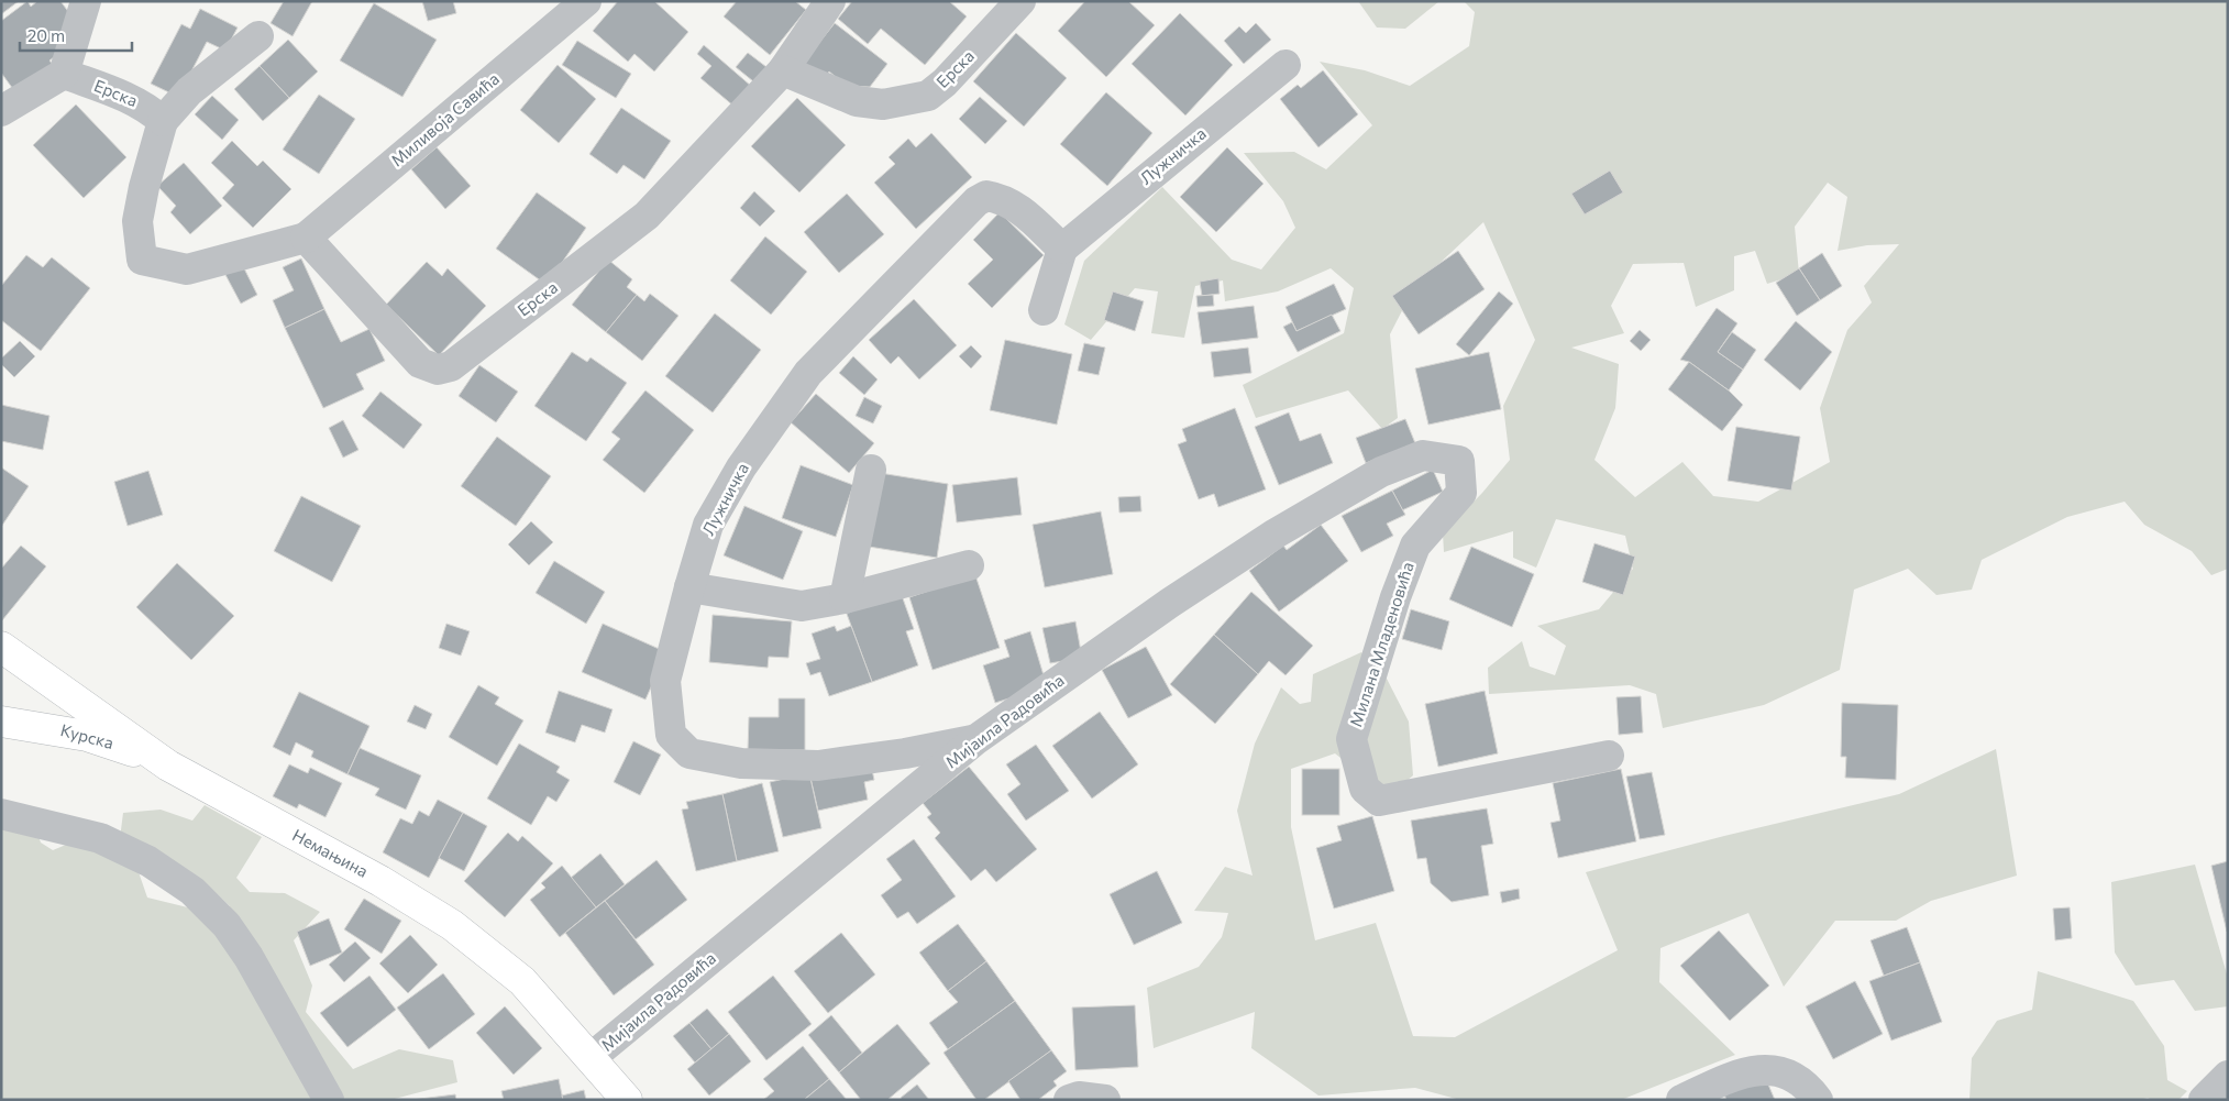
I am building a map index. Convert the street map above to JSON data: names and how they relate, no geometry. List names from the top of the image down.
{
  "streets": {
    "main road": ["Курска", "Немањина"],
    "street": [
      "Ерска",
      "Миливоја Савића",
      "Лужничка",
      "Милана Младеновића",
      "Мијаила Радовића"
    ]
  },
  "crossings": [
    ["Ерска", "Миливоја Савића"],
    ["Лужничка", "Мијаила Радовића"],
    ["Милана Младеновића", "Мијаила Радовића"],
    ["Мијаила Радовића", "Немањина"],
    ["Курска", "Немањина"]
  ],
  "scale_bar": "20 m"
}
